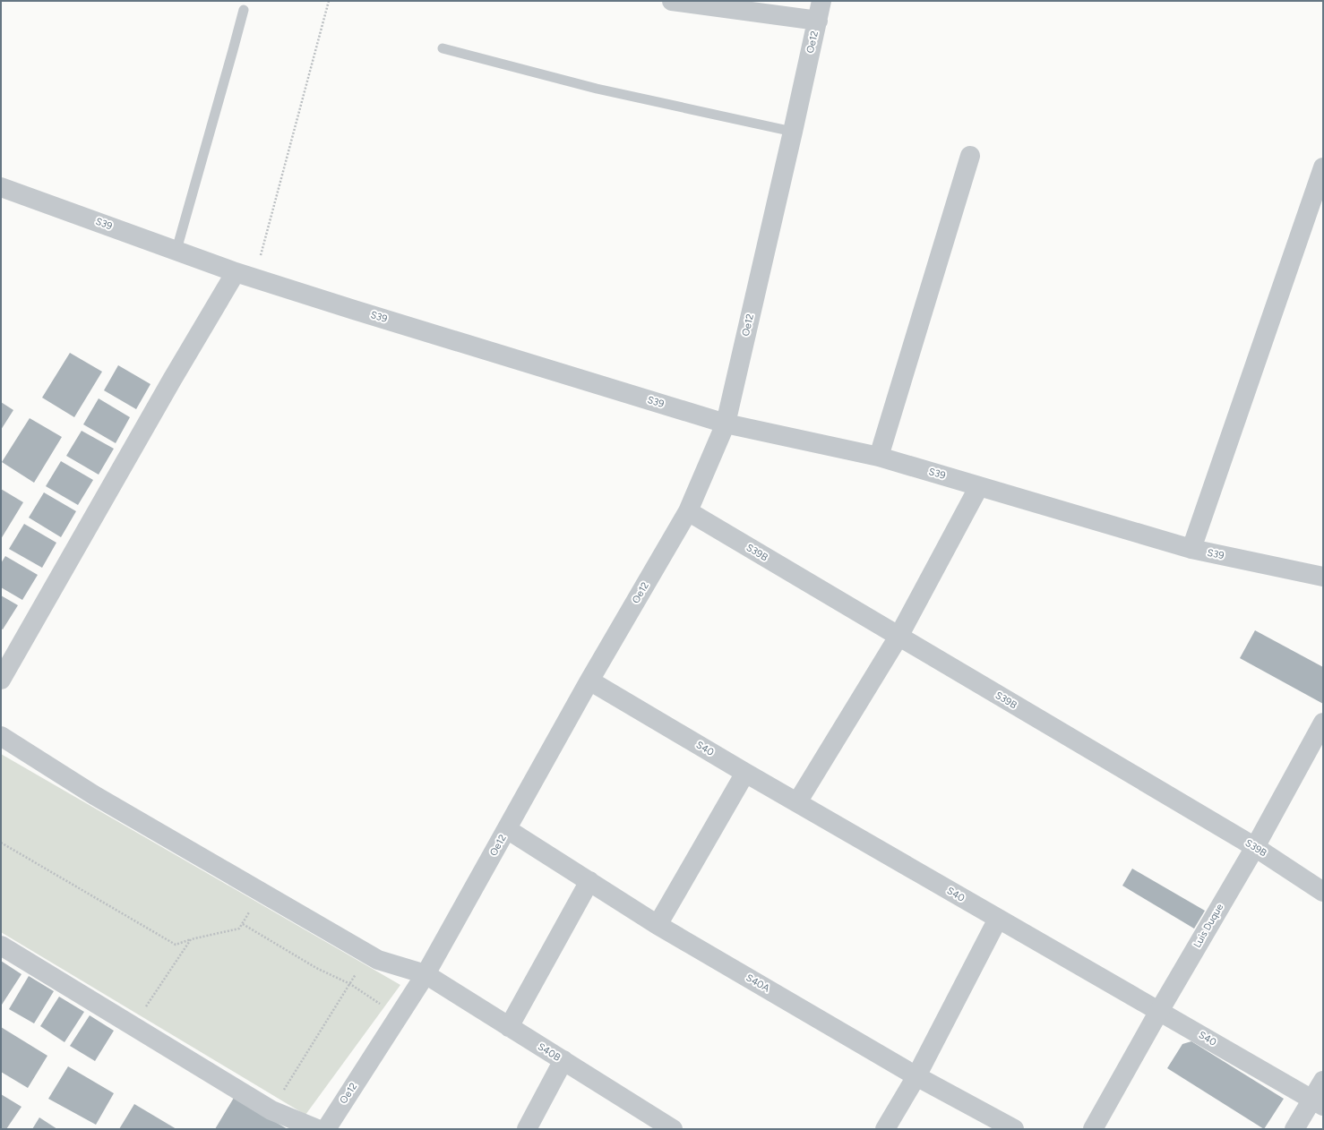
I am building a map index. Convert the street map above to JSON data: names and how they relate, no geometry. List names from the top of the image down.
{
  "streets": {
    "street": [
      "Oe12",
      "S39",
      "S39B",
      "S40",
      "Luis Duque",
      "S40A",
      "S40B"
    ]
  },
  "crossings": [
    ["Oe12", "S39"],
    ["Oe12", "S39B"],
    ["Oe12", "S40"],
    ["Oe12", "S40A"],
    ["Oe12", "S40B"],
    ["S39B", "Luis Duque"],
    ["S40", "Luis Duque"]
  ]
}
